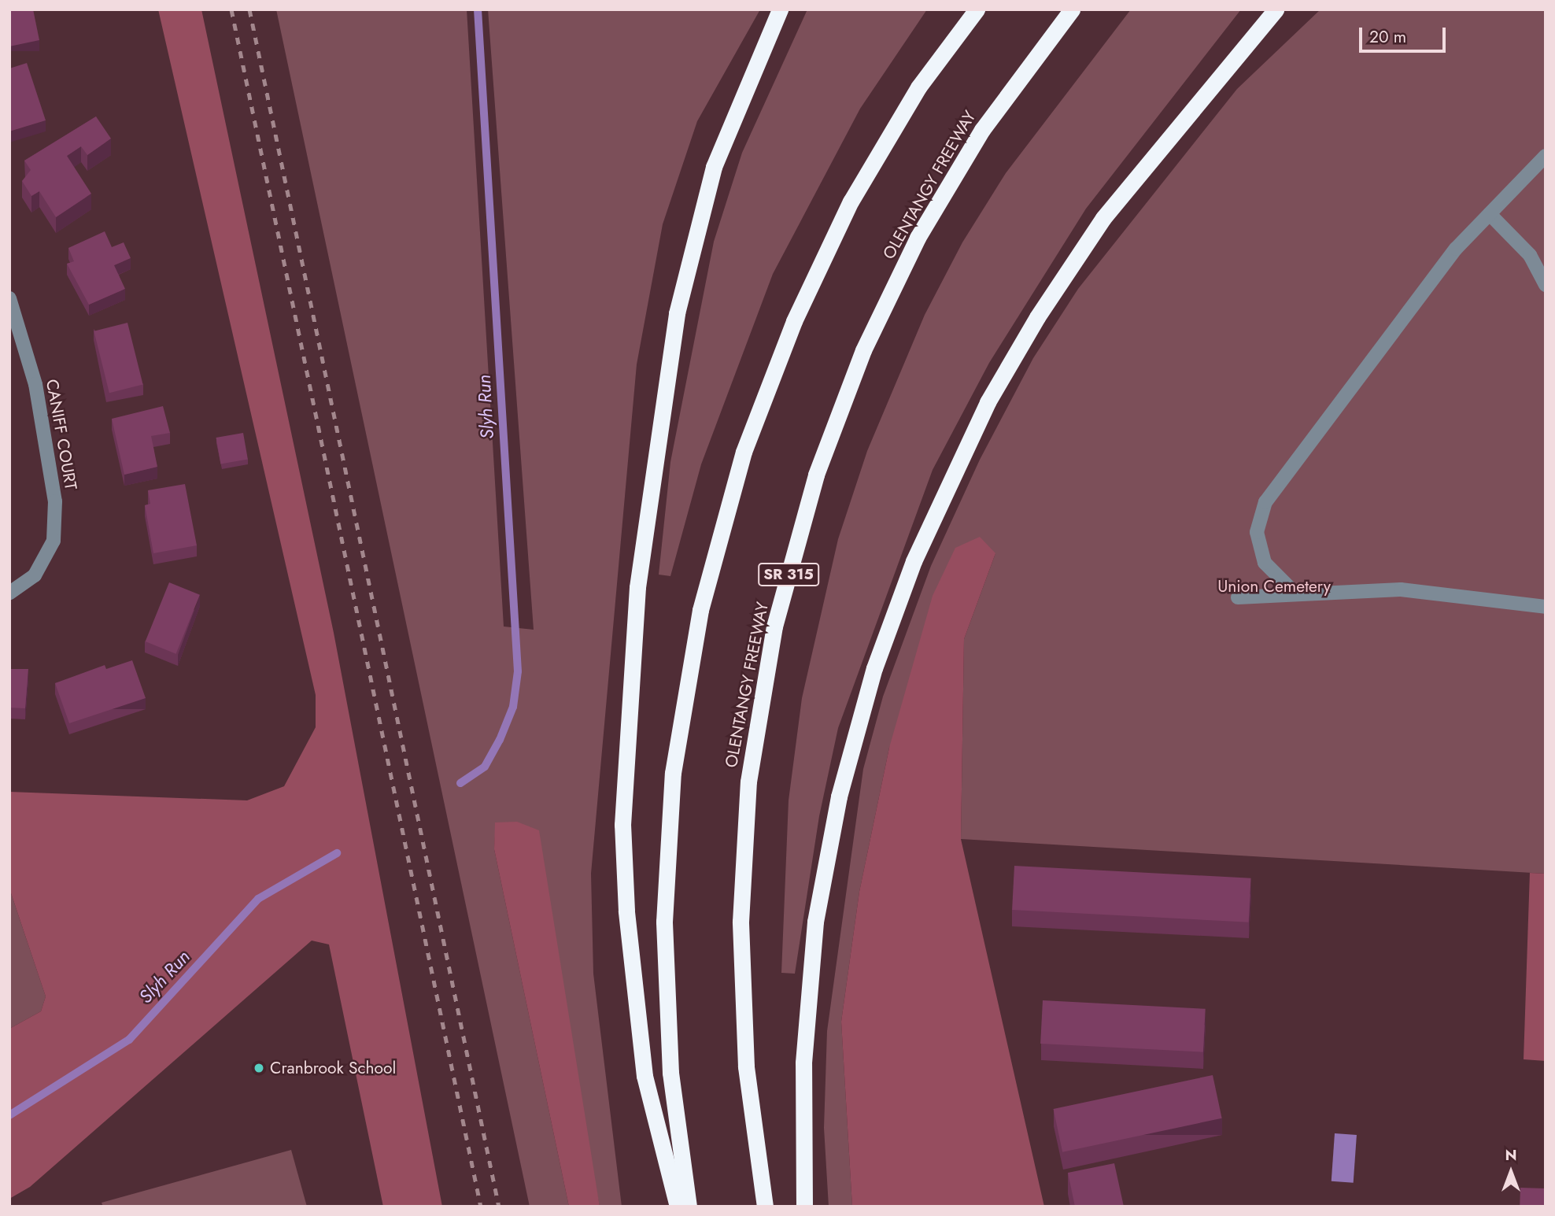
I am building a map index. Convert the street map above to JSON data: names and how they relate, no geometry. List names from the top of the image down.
{
  "streets": {
    "highway": ["OLENTANGY FREEWAY", "SR 315"],
    "street": ["CANIFF COURT"]
  },
  "water": ["Slyh Run"],
  "parks": ["Union Cemetery"],
  "places": ["Cranbrook School"],
  "scale_bar": "20 m",
  "north": "top"
}
